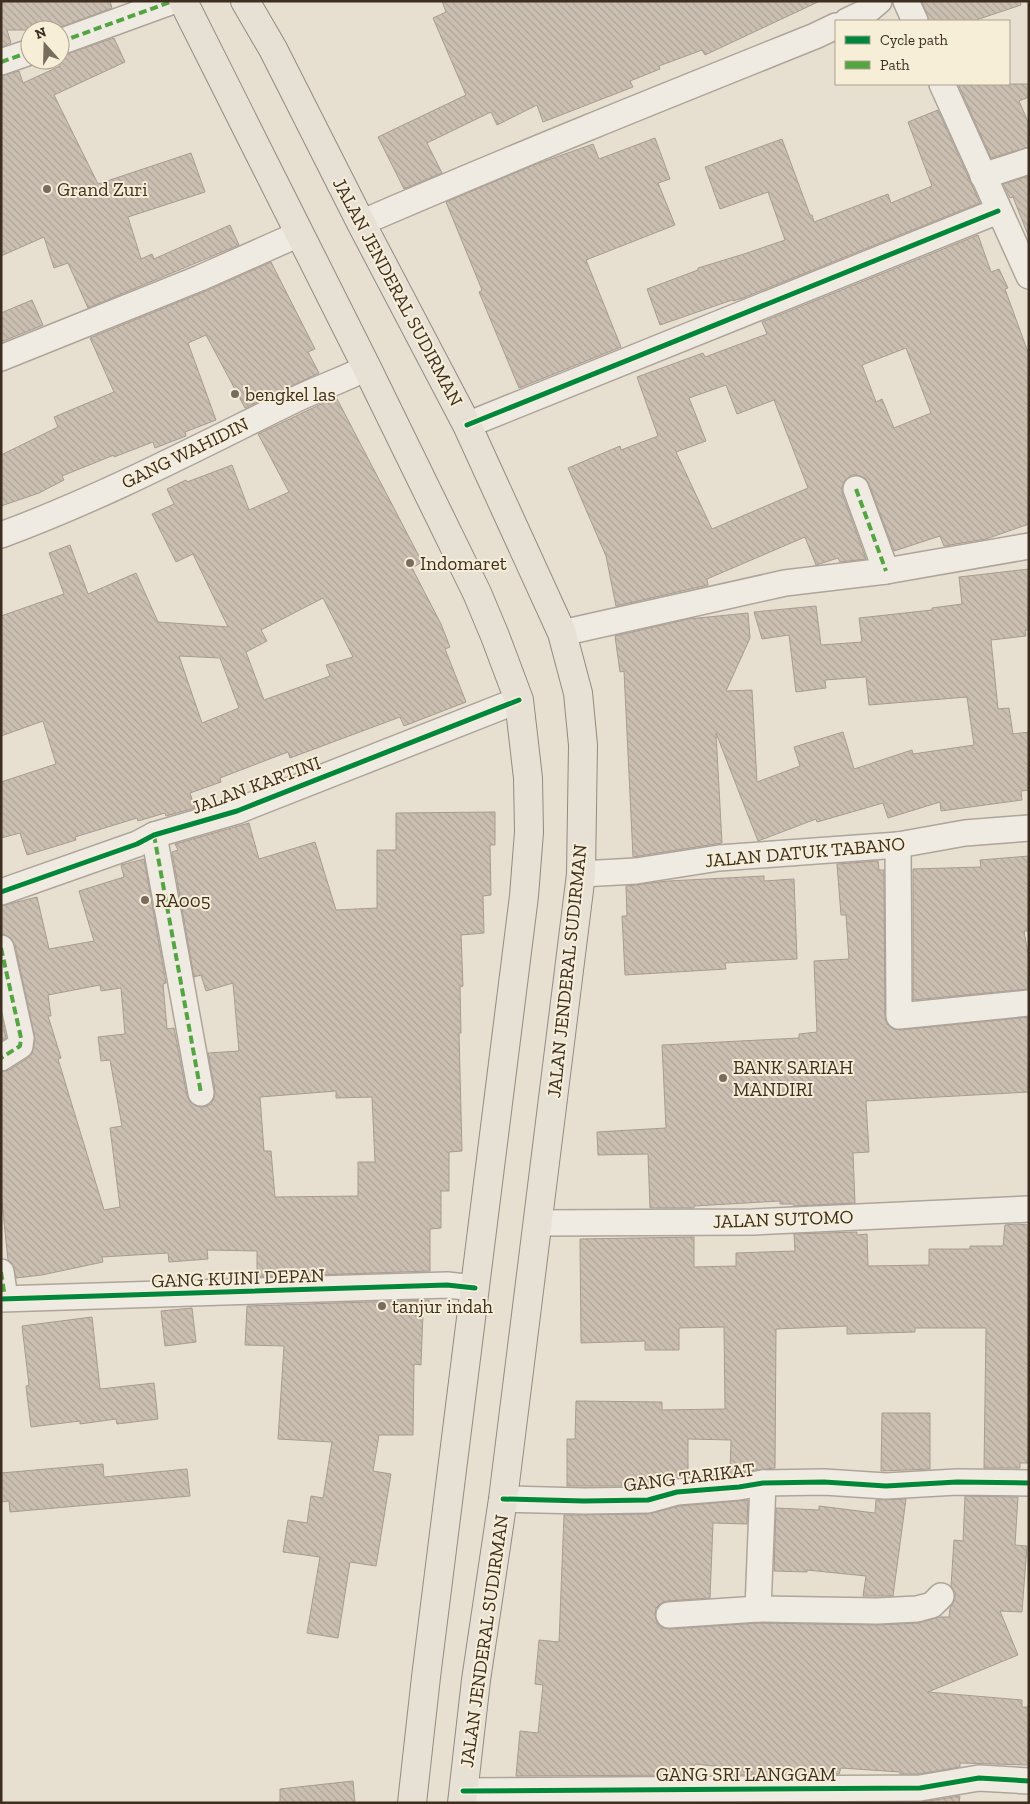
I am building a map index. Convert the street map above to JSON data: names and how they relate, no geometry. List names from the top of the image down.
{
  "streets": {
    "main road": ["JALAN JENDERAL SUDIRMAN"],
    "street": [
      "GANG WAHIDIN",
      "JALAN KARTINI",
      "JALAN DATUK TABANO",
      "JALAN SUTOMO",
      "GANG KUINI DEPAN",
      "GANG TARIKAT",
      "GANG SRI LANGGAM"
    ]
  },
  "crossings": [
    ["JALAN JENDERAL SUDIRMAN", "JALAN DATUK TABANO"],
    ["JALAN JENDERAL SUDIRMAN", "JALAN SUTOMO"],
    ["JALAN JENDERAL SUDIRMAN", "GANG TARIKAT"],
    ["JALAN JENDERAL SUDIRMAN", "GANG SRI LANGGAM"]
  ],
  "places": [
    "Grand Zuri",
    "bengkel las",
    "Indomaret",
    "RA005",
    "BANK SARIAH MANDIRI",
    "tanjur indah"
  ],
  "legend": ["Cycle path", "Path"],
  "north": "top"
}
